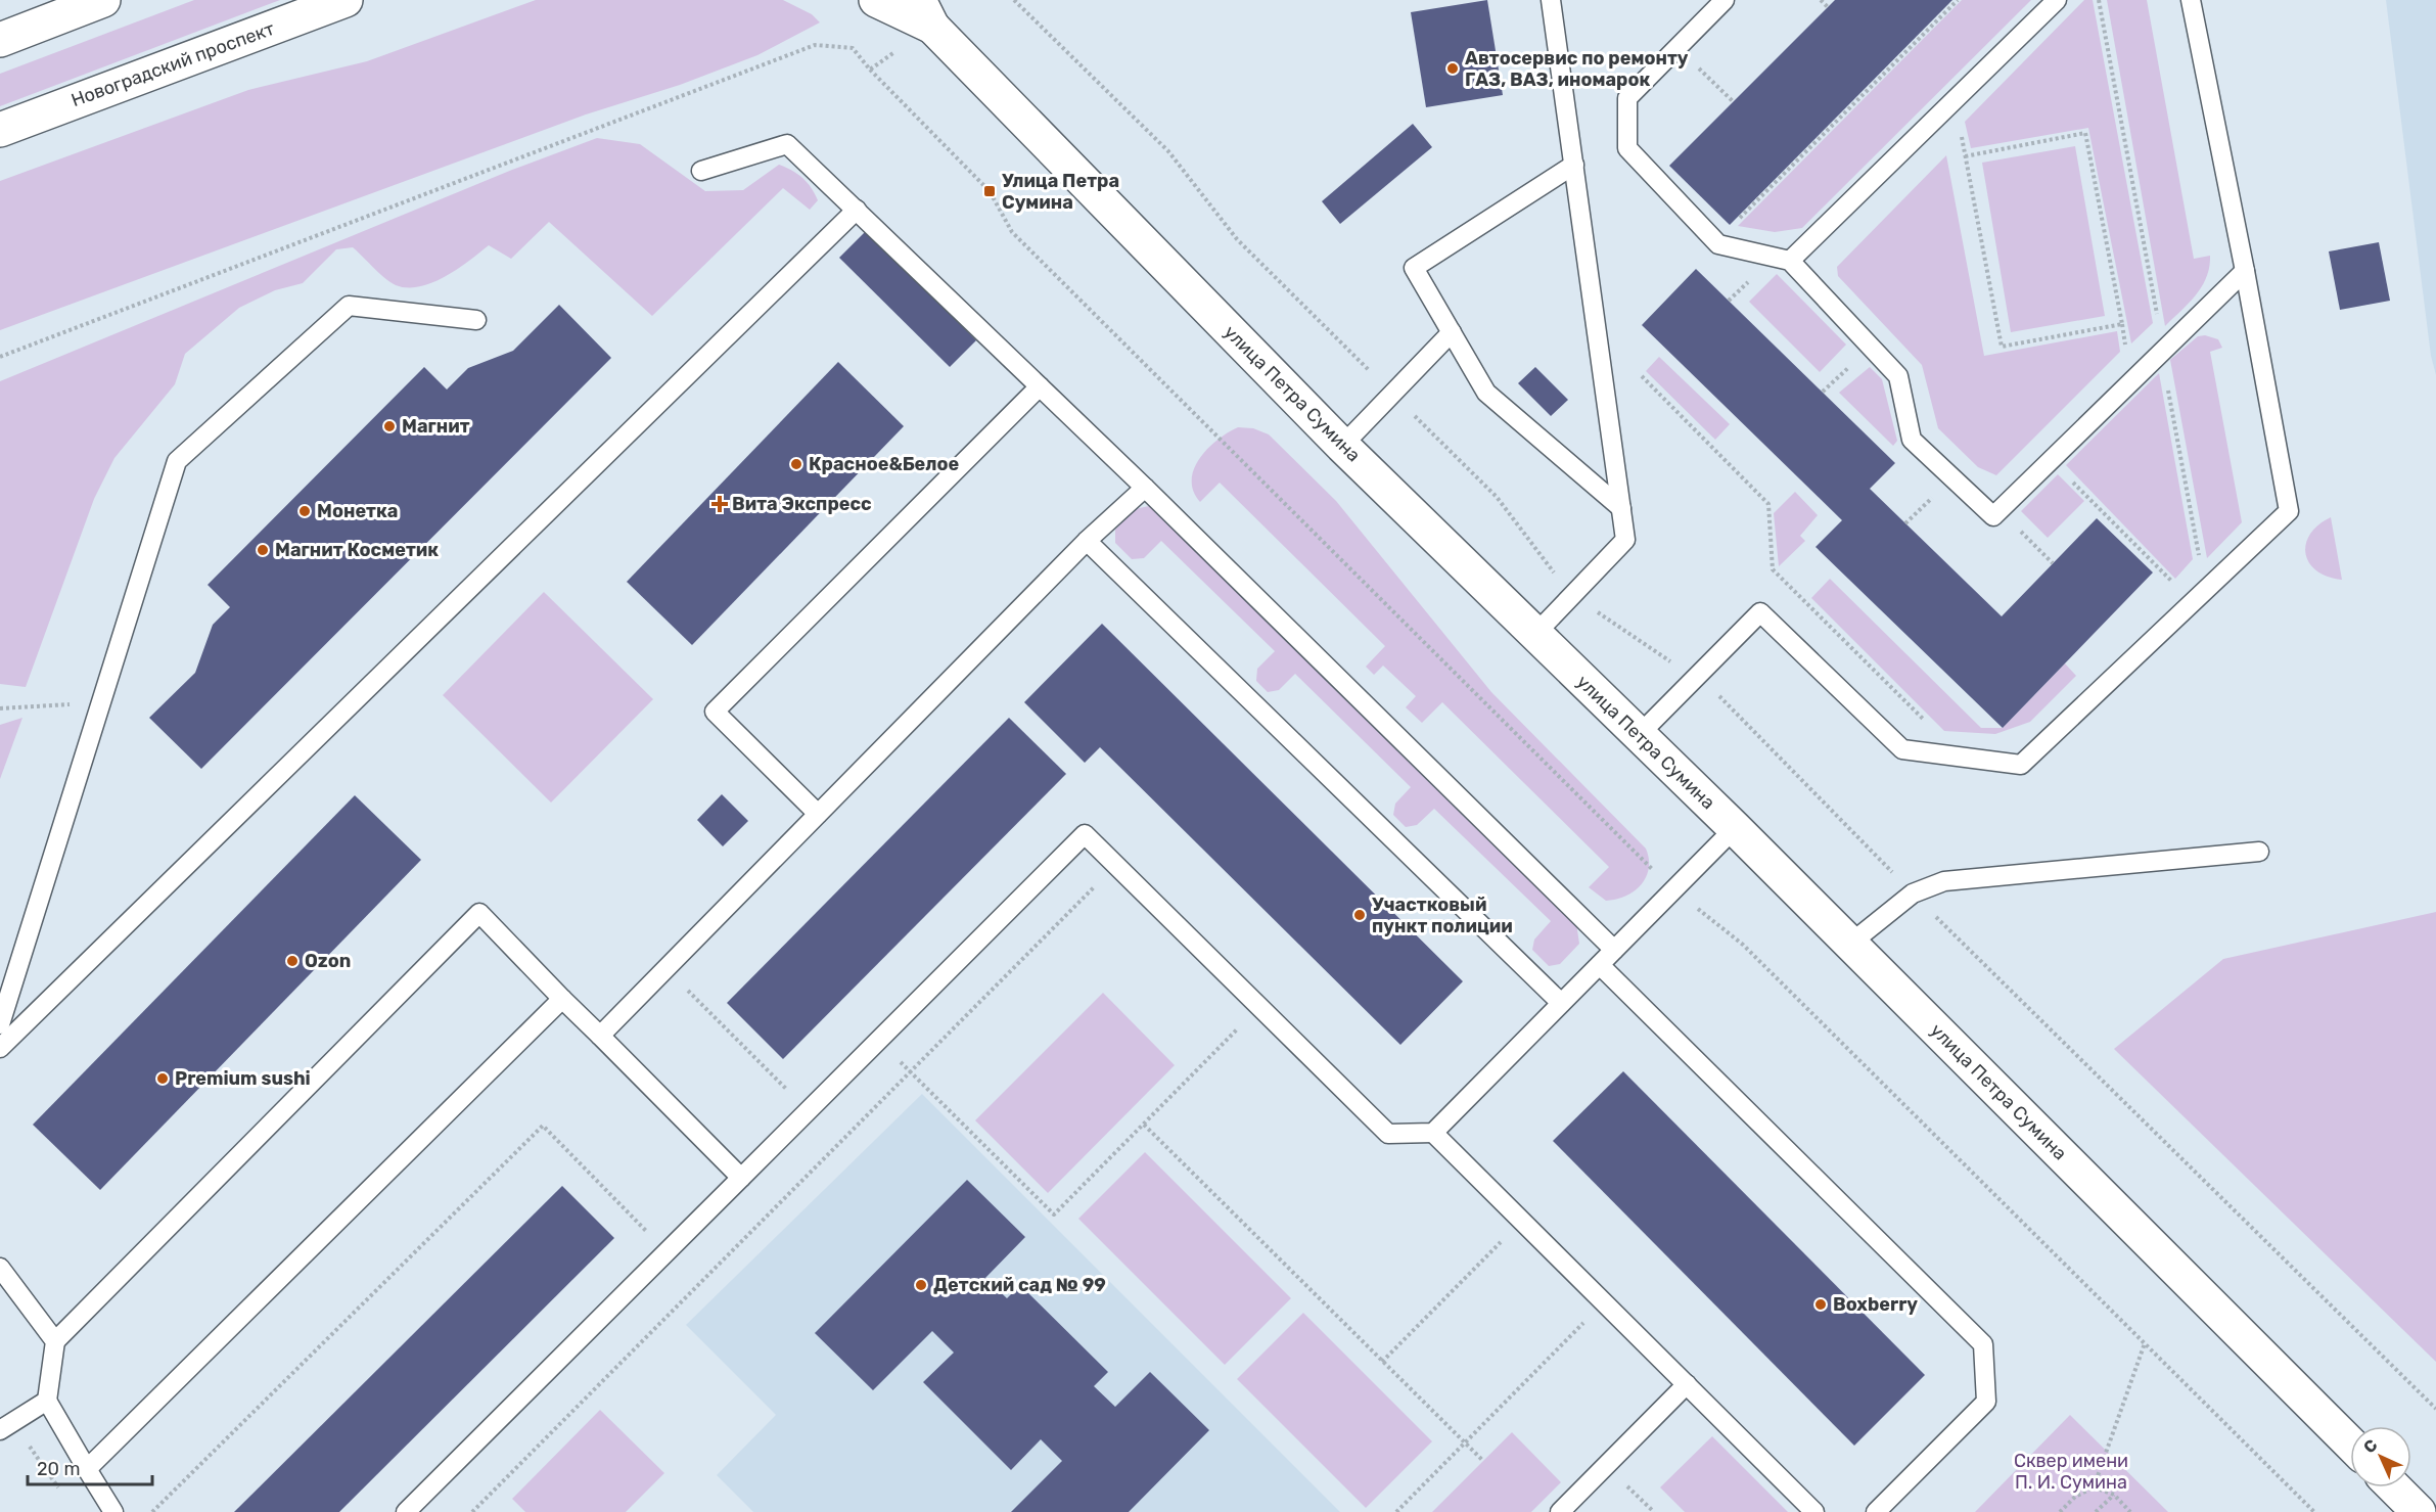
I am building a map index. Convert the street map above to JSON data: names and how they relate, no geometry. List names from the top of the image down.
{
  "streets": {
    "street": ["Новоградский проспект", "улица Петра Сумина"]
  },
  "parks": ["Сквер имени П. И. Сумина"],
  "places": {
    "other": [
      "Автосервис по ремонту ГАЗ, ВАЗ, иномарок",
      "Магнит",
      "Красное&Белое",
      "Монетка",
      "Магнит Косметик",
      "Участковый пункт полиции",
      "Ozon",
      "Premium sushi",
      "Детский сад № 99",
      "Boxberry"
    ],
    "transit": ["Улица Петра Сумина"],
    "health": ["Вита Экспресс"]
  },
  "scale_bar": "20 m",
  "north": "top left"
}
